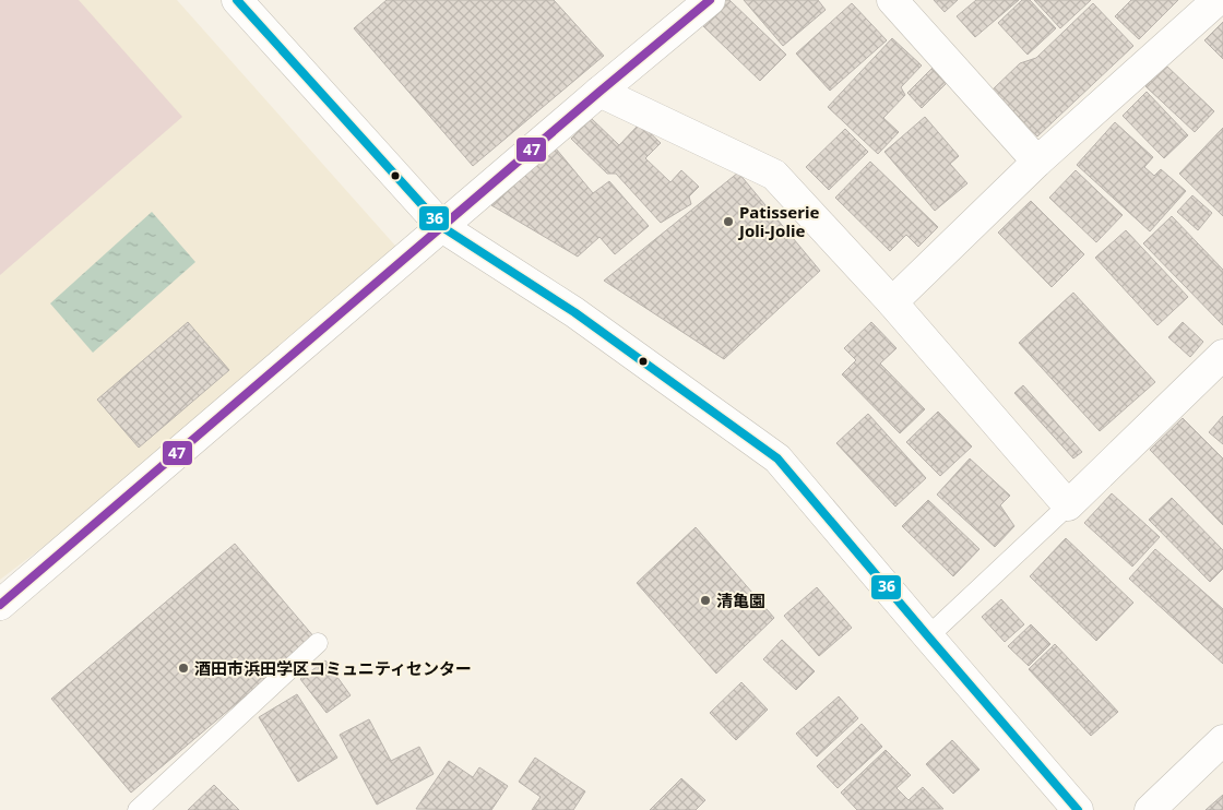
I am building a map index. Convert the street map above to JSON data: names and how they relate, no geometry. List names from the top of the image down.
{
  "places": ["Patisserie Joli-Jolie", "清亀園", "酒田市浜田学区コミュニティセンター"],
  "lines": ["transit line 36", "transit line 47"]
}
